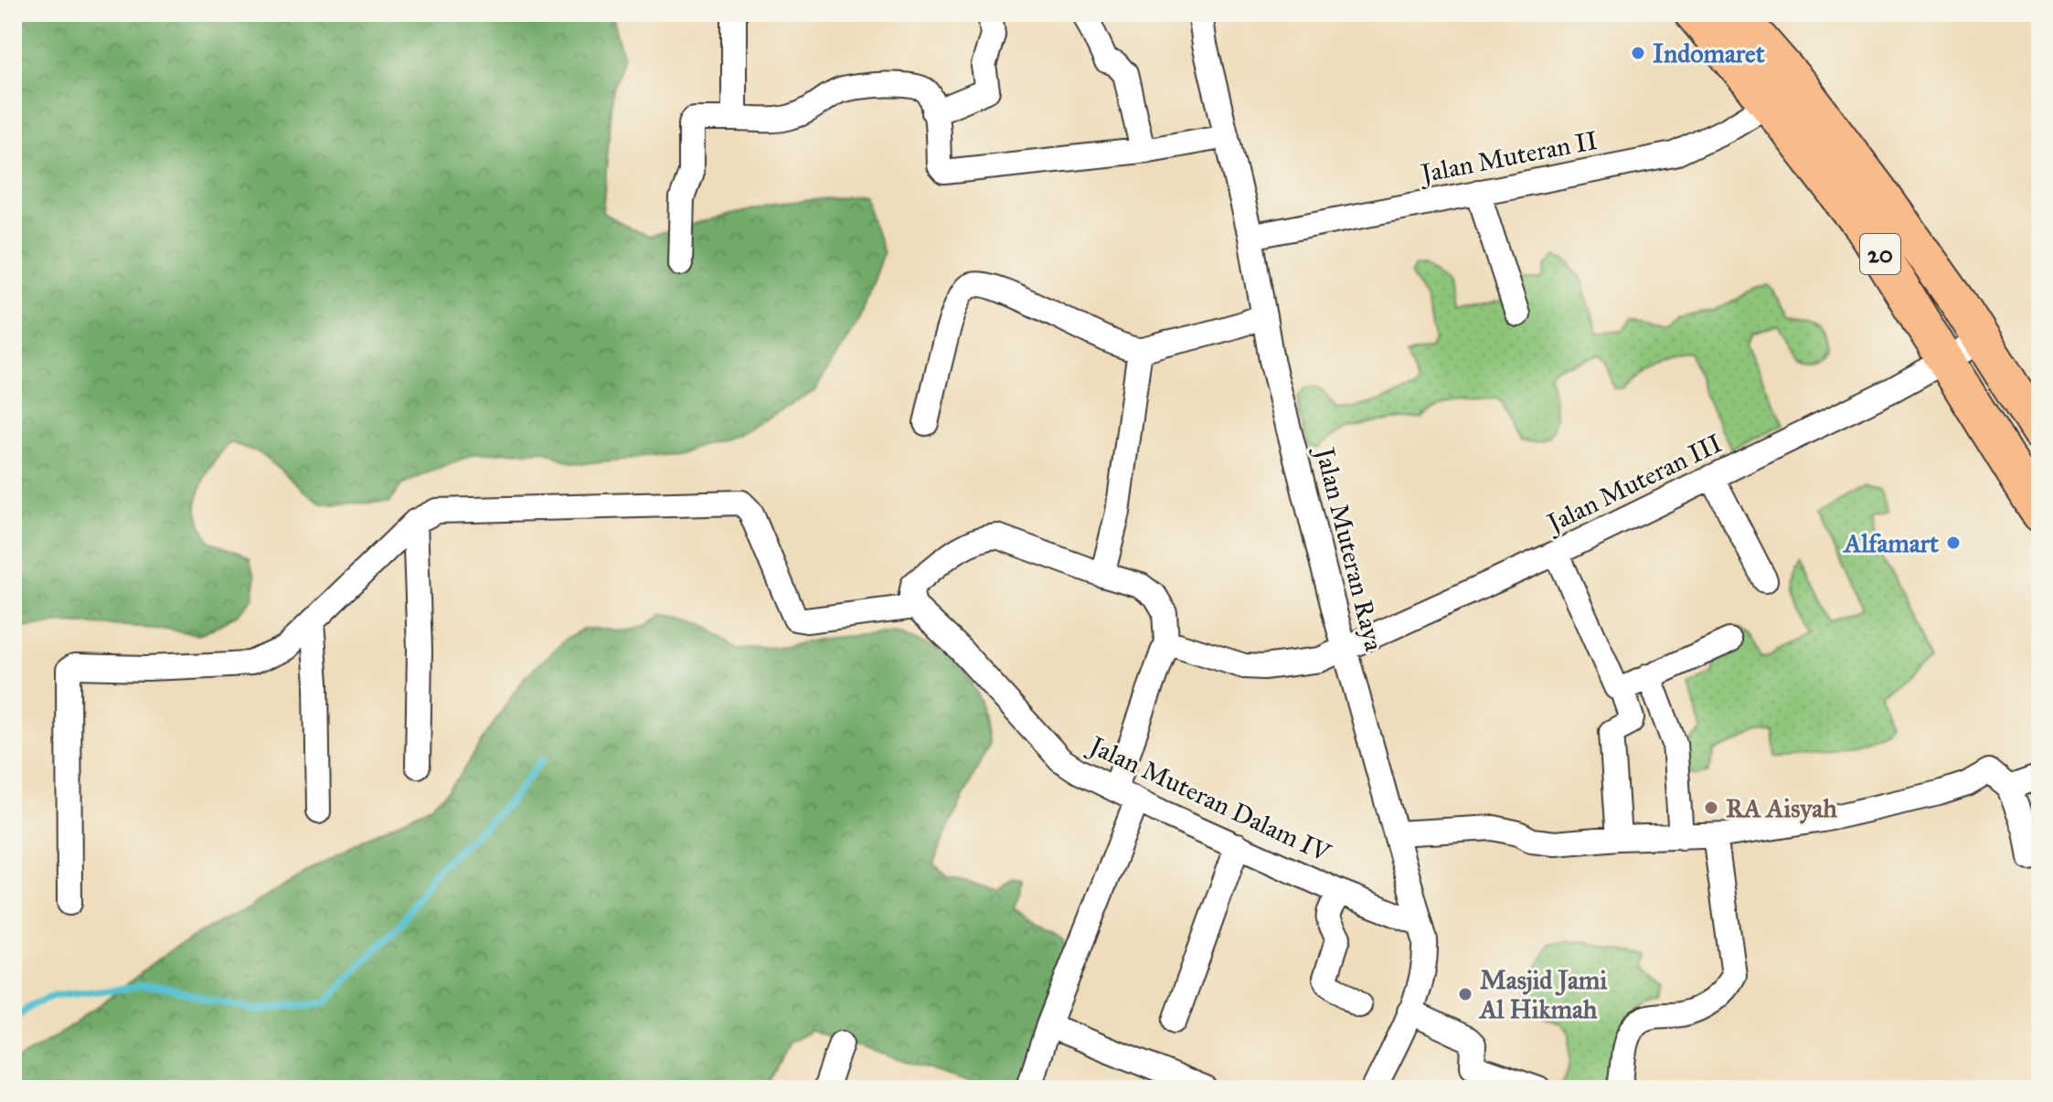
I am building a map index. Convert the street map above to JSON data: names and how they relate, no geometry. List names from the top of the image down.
{
  "streets": {
    "highway": ["20"],
    "street": [
      "Jalan Muteran II",
      "Jalan Muteran III",
      "Jalan Muteran Raya",
      "Jalan Muteran Dalam IV"
    ]
  },
  "crossings": [
    ["Jalan Muteran II", "20"],
    ["Jalan Muteran II", "Jalan Muteran Raya"],
    ["20", "Jalan Muteran III"],
    ["Jalan Muteran III", "Jalan Muteran Raya"],
    ["Jalan Muteran Raya", "Jalan Muteran Dalam IV"]
  ],
  "places": [
    "Indomaret",
    "Alfamart",
    "RA Aisyah",
    "Masjid Jami Al Hikmah"
  ]
}
